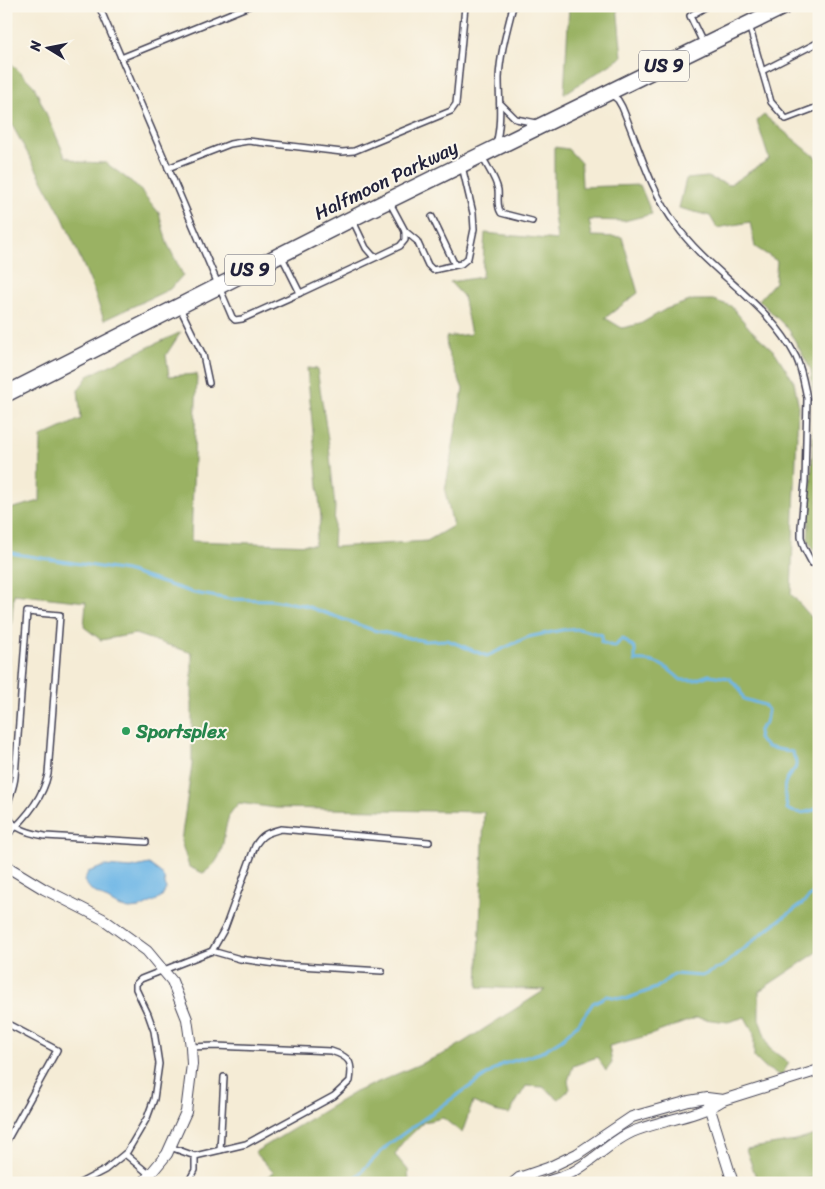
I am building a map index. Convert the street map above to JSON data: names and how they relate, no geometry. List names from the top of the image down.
{
  "streets": {
    "main road": ["US 9", "Halfmoon Parkway"]
  },
  "places": ["Sportsplex"],
  "north": "left"
}
